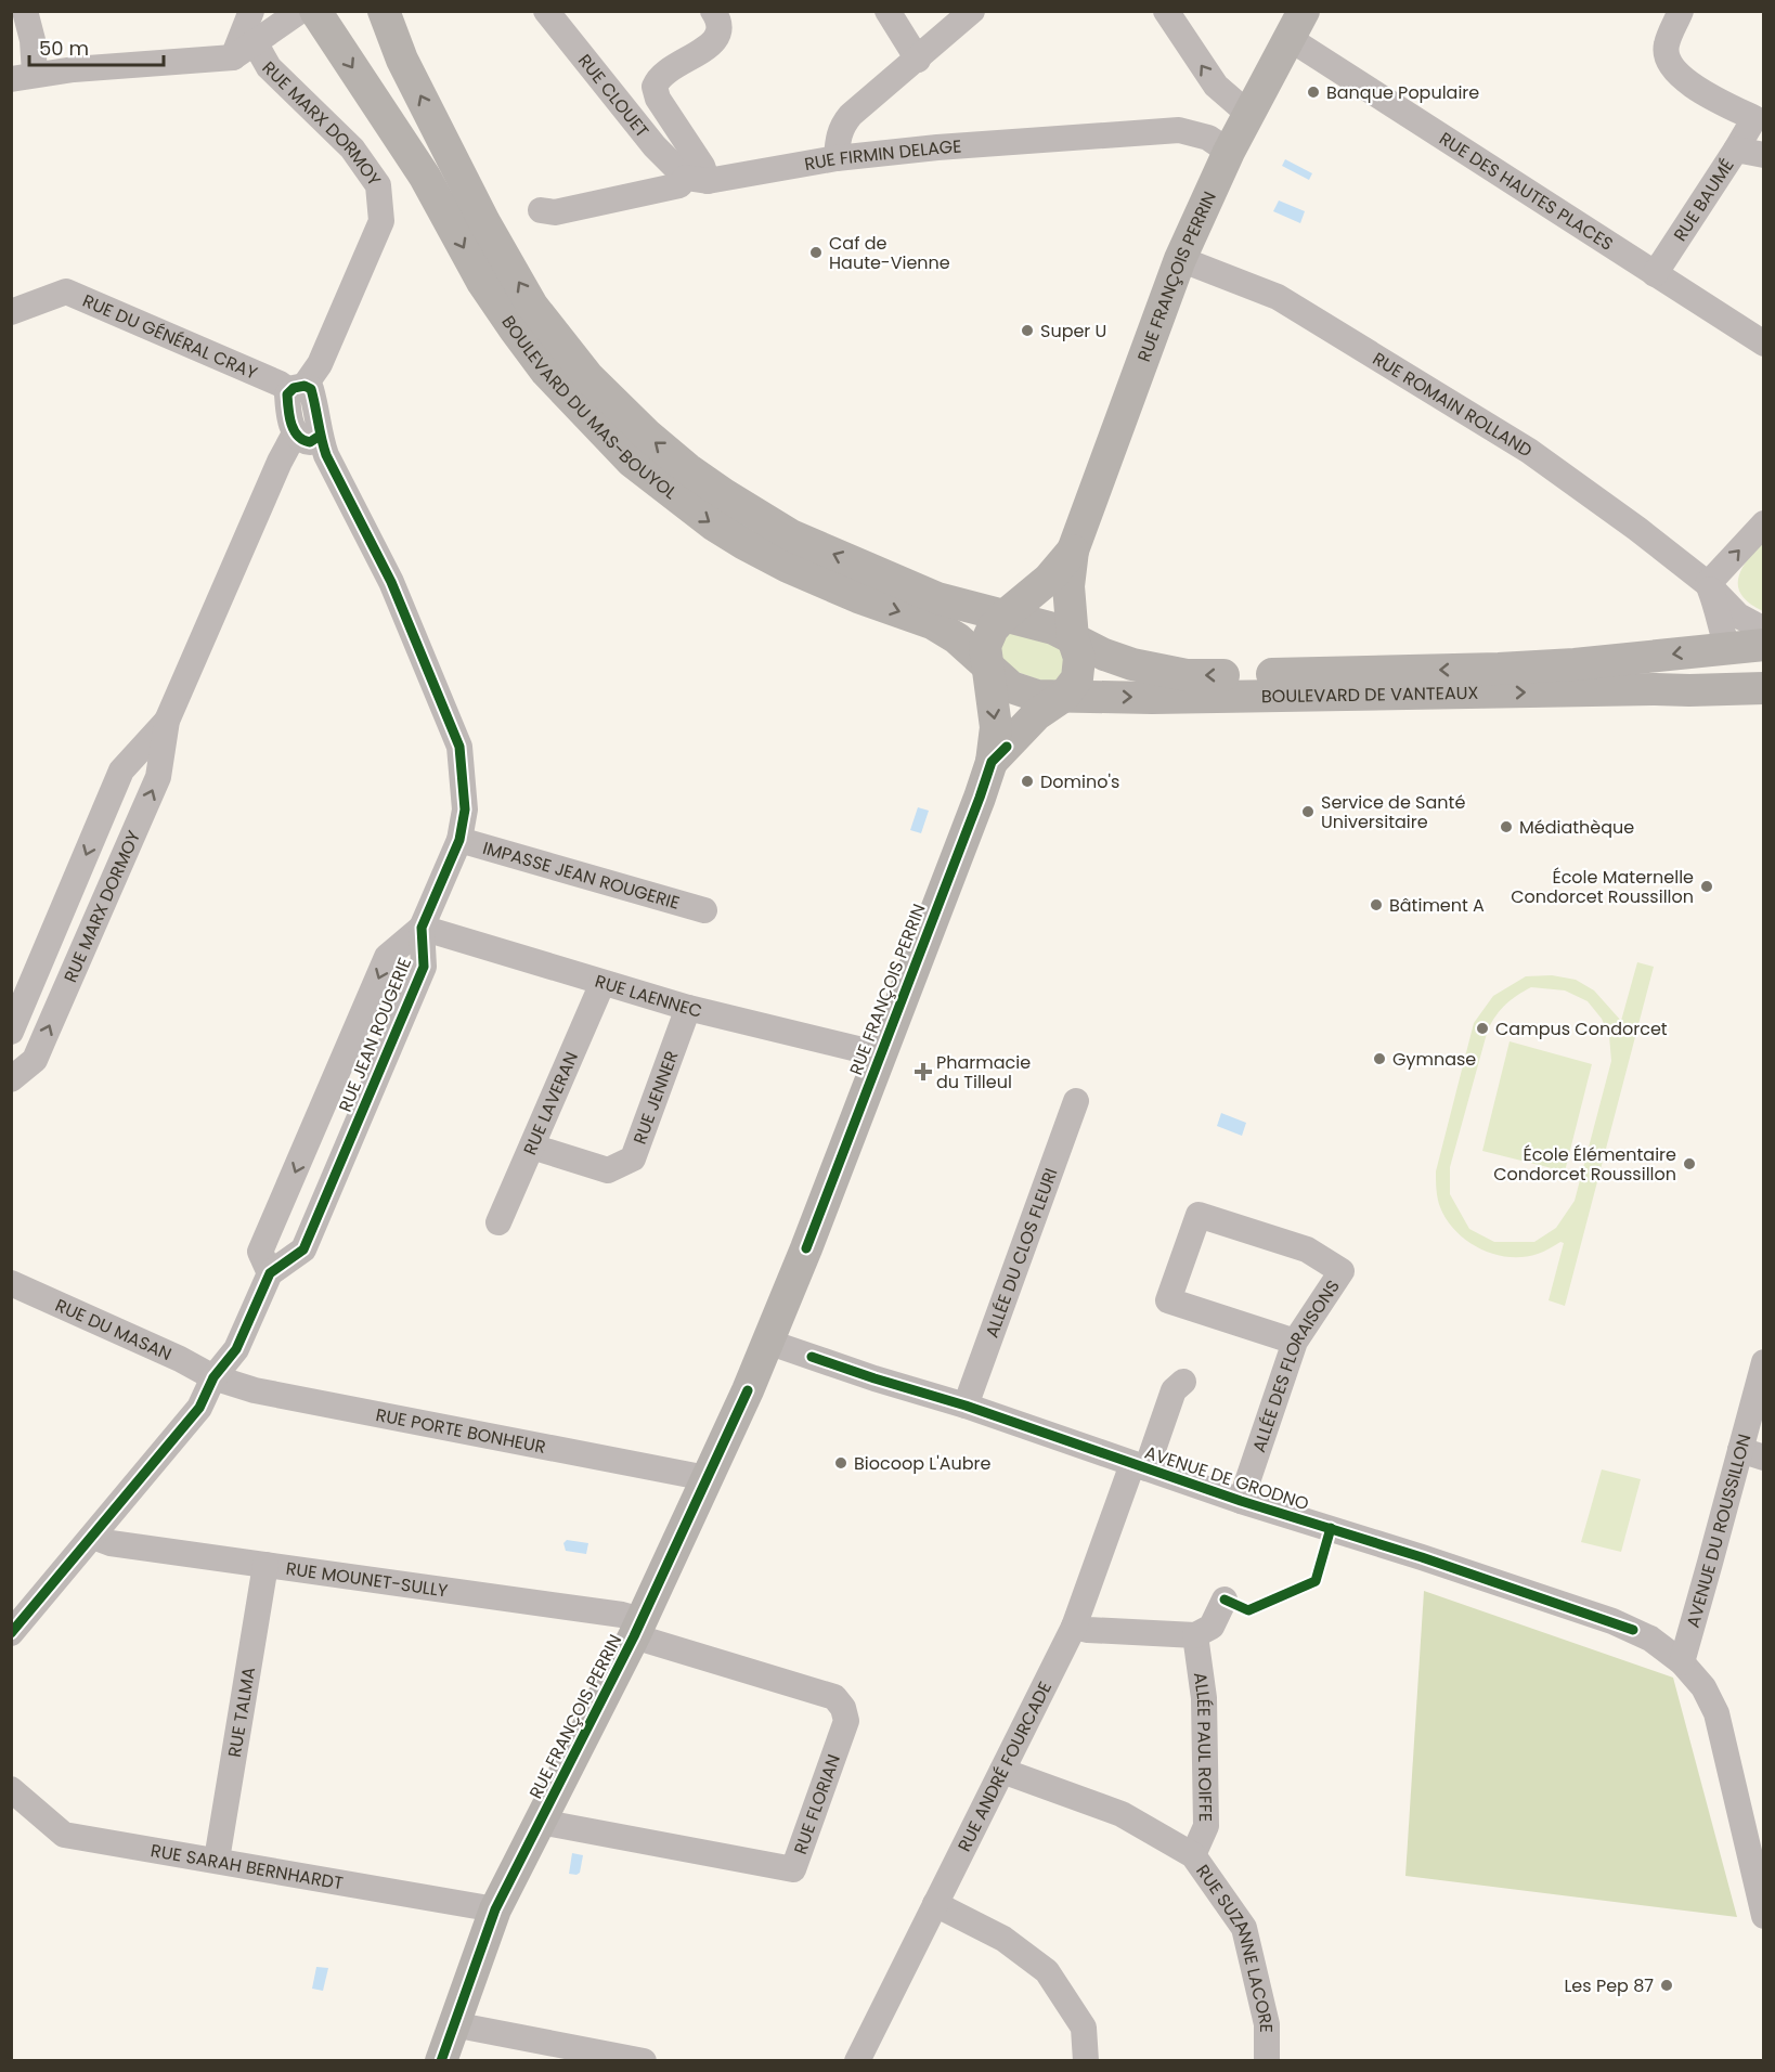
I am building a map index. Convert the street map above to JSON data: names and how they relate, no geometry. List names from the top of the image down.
{
  "streets": {
    "main road": ["RUE FRANÇOIS PERRIN", "BOULEVARD DU MAS-BOUYOL", "BOULEVARD DE VANTEAUX"],
    "street": [
      "RUE CLOUET",
      "RUE MARX DORMOY",
      "RUE FIRMIN DELAGE",
      "RUE DES HAUTES PLACES",
      "RUE BAUMÉ",
      "RUE DU GÉNÉRAL CRAY",
      "RUE ROMAIN ROLLAND",
      "IMPASSE JEAN ROUGERIE",
      "RUE LAENNEC",
      "RUE JEAN ROUGERIE",
      "RUE JENNER",
      "RUE LAVERAN",
      "ALLÉE DU CLOS FLEURI",
      "RUE DU MASAN",
      "ALLÉE DES FLORAISONS",
      "RUE PORTE BONHEUR",
      "AVENUE DE GRODNO",
      "AVENUE DU ROUSSILLON",
      "RUE MOUNET-SULLY",
      "RUE TALMA",
      "ALLÉE PAUL ROIFFE",
      "RUE ANDRÉ FOURCADE",
      "RUE FLORIAN",
      "RUE SARAH BERNHARDT",
      "RUE SUZANNE LACORE"
    ]
  },
  "crossings": [
    ["RUE CLOUET", "RUE FIRMIN DELAGE"],
    ["RUE MARX DORMOY", "RUE DU GÉNÉRAL CRAY"],
    ["RUE MARX DORMOY", "RUE JEAN ROUGERIE"],
    ["RUE FIRMIN DELAGE", "RUE FRANÇOIS PERRIN"],
    ["RUE DES HAUTES PLACES", "RUE BAUMÉ"],
    ["RUE DES HAUTES PLACES", "RUE FRANÇOIS PERRIN"],
    ["RUE FRANÇOIS PERRIN", "BOULEVARD DU MAS-BOUYOL"],
    ["RUE FRANÇOIS PERRIN", "RUE ROMAIN ROLLAND"],
    ["RUE FRANÇOIS PERRIN", "BOULEVARD DE VANTEAUX"],
    ["RUE FRANÇOIS PERRIN", "RUE LAENNEC"],
    ["RUE FRANÇOIS PERRIN", "RUE PORTE BONHEUR"],
    ["RUE FRANÇOIS PERRIN", "AVENUE DE GRODNO"],
    ["RUE FRANÇOIS PERRIN", "RUE MOUNET-SULLY"],
    ["RUE FRANÇOIS PERRIN", "RUE FLORIAN"],
    ["RUE FRANÇOIS PERRIN", "RUE SARAH BERNHARDT"],
    ["RUE DU GÉNÉRAL CRAY", "RUE JEAN ROUGERIE"],
    ["BOULEVARD DU MAS-BOUYOL", "BOULEVARD DE VANTEAUX"],
    ["IMPASSE JEAN ROUGERIE", "RUE JEAN ROUGERIE"],
    ["RUE LAENNEC", "RUE JEAN ROUGERIE"],
    ["RUE LAENNEC", "RUE JENNER"],
    ["RUE LAENNEC", "RUE LAVERAN"],
    ["RUE JENNER", "RUE LAVERAN"],
    ["ALLÉE DU CLOS FLEURI", "AVENUE DE GRODNO"],
    ["RUE DU MASAN", "RUE PORTE BONHEUR"],
    ["ALLÉE DES FLORAISONS", "AVENUE DE GRODNO"],
    ["AVENUE DE GRODNO", "AVENUE DU ROUSSILLON"],
    ["AVENUE DE GRODNO", "RUE ANDRÉ FOURCADE"],
    ["RUE MOUNET-SULLY", "RUE TALMA"],
    ["RUE MOUNET-SULLY", "RUE FLORIAN"],
    ["RUE TALMA", "RUE SARAH BERNHARDT"],
    ["ALLÉE PAUL ROIFFE", "RUE SUZANNE LACORE"],
    ["RUE ANDRÉ FOURCADE", "RUE SUZANNE LACORE"]
  ],
  "places": {
    "other": [
      "Banque Populaire",
      "Caf de Haute-Vienne",
      "Super U",
      "Domino's",
      "Service de Santé Universitaire",
      "Médiathèque",
      "École Maternelle Condorcet Roussillon",
      "Bâtiment A",
      "Campus Condorcet",
      "Gymnase",
      "École Élémentaire Condorcet Roussillon",
      "Biocoop L'Aubre",
      "Les Pep 87"
    ],
    "health": ["Pharmacie du Tilleul"]
  },
  "scale_bar": "50 m"
}
